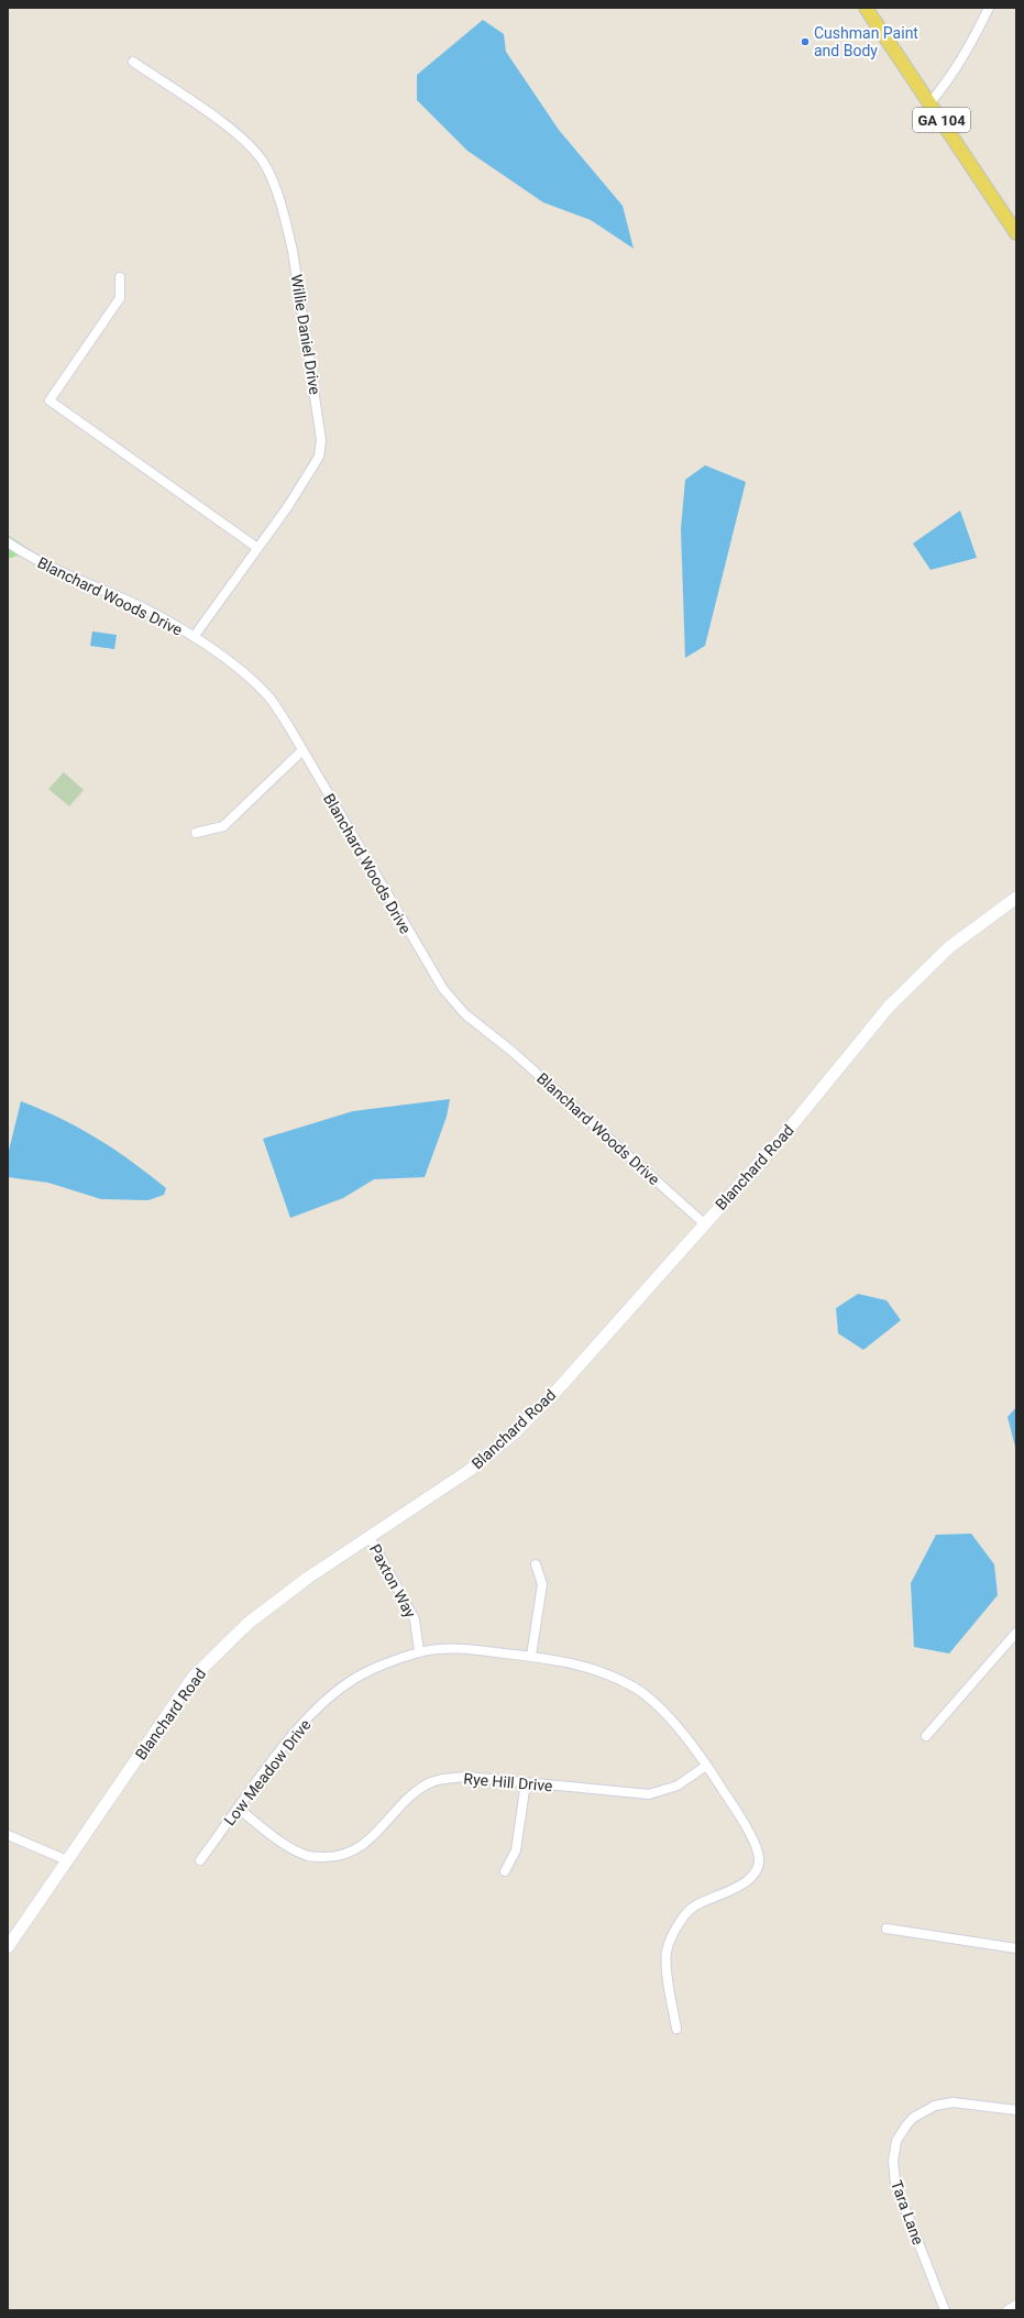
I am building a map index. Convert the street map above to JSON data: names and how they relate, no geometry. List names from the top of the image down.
{
  "streets": {
    "main road": ["GA 104"],
    "street": [
      "Willie Daniel Drive",
      "Blanchard Woods Drive",
      "Blanchard Road",
      "Paxton Way",
      "Low Meadow Drive",
      "Rye Hill Drive",
      "Tara Lane"
    ]
  },
  "crossings": [
    ["Willie Daniel Drive", "Blanchard Woods Drive"],
    ["Blanchard Woods Drive", "Blanchard Road"],
    ["Blanchard Road", "Paxton Way"],
    ["Paxton Way", "Low Meadow Drive"],
    ["Low Meadow Drive", "Rye Hill Drive"]
  ],
  "places": ["Cushman Paint and Body"]
}
